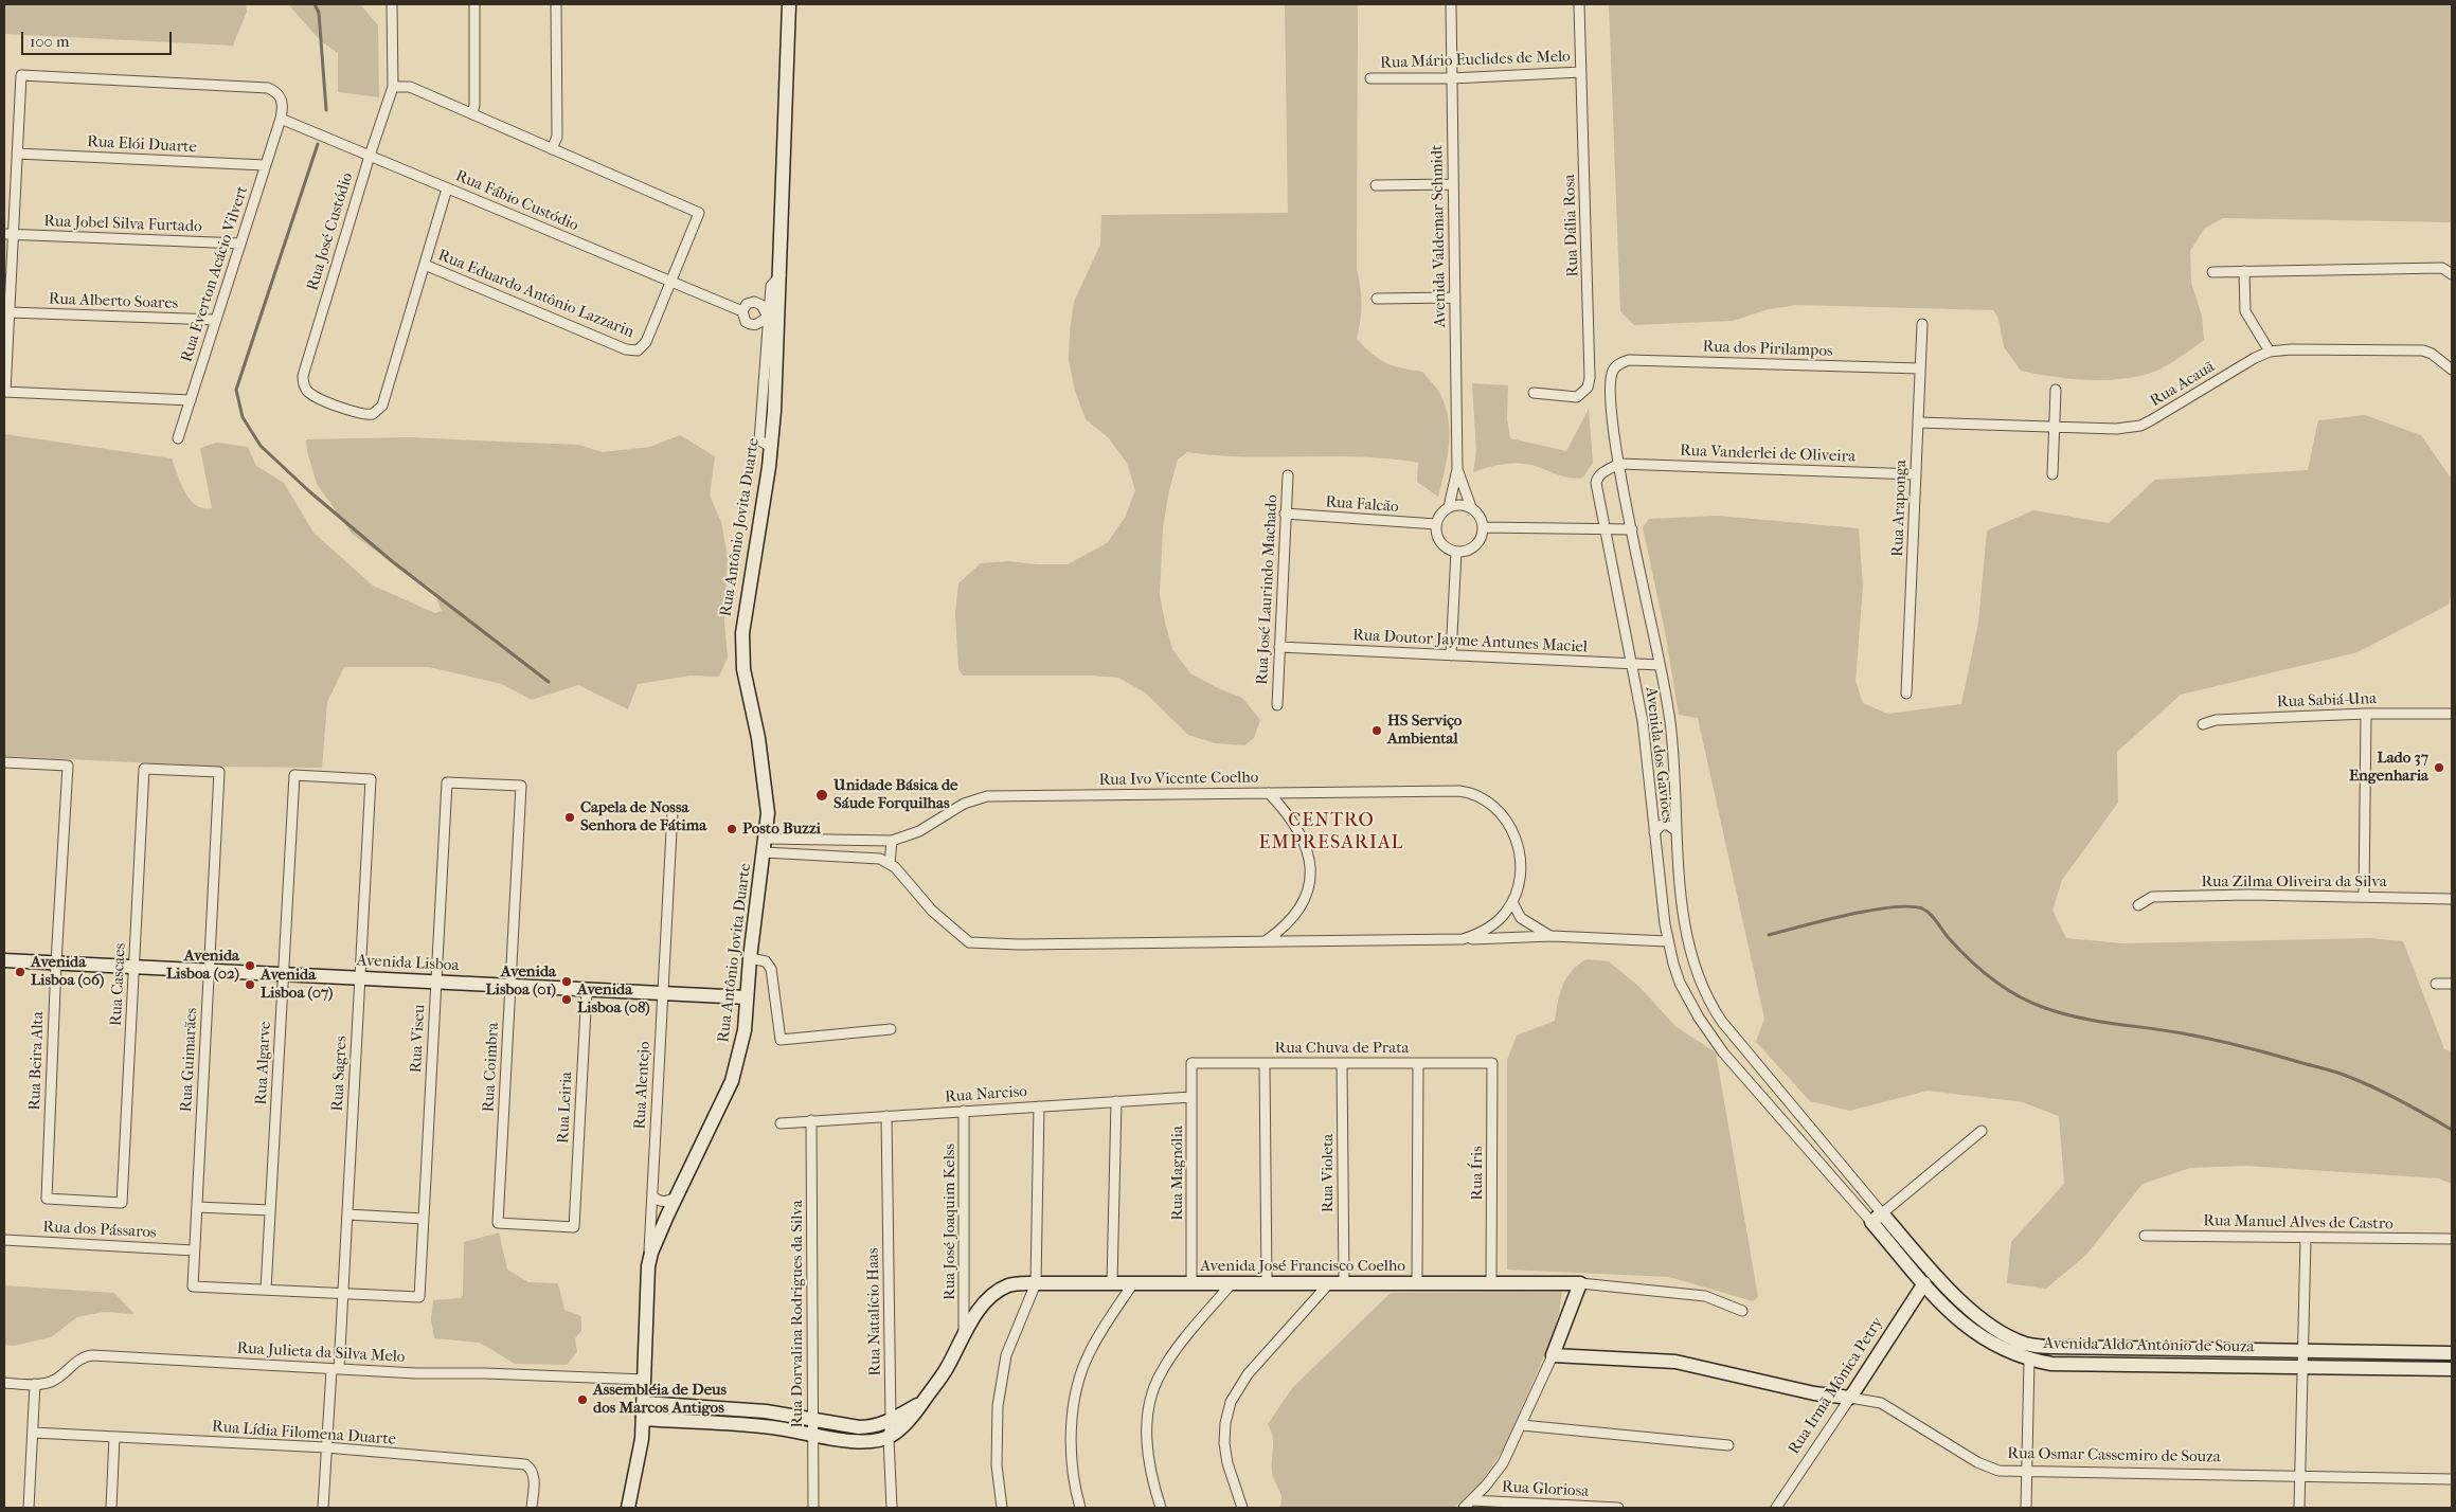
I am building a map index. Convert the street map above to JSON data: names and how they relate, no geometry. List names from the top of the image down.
{
  "streets": {
    "street": [
      "Rua Mário Euclides de Melo",
      "Rua Elói Duarte",
      "Rua Fábio Custódio",
      "Rua Jobel Silva Furtado",
      "Rua Dália Rosa",
      "Rua José Custódio",
      "Avenida Valdemar Schmidt",
      "Rua Everton Acácio Vilvert",
      "Rua Eduardo Antônio Lazzarin",
      "Rua Alberto Soares",
      "Rua dos Pirilampos",
      "Rua Acauã",
      "Rua Vanderlei de Oliveira",
      "Rua Falcão",
      "Rua Araponga",
      "Rua Antônio Jovita Duarte",
      "Rua José Laurindo Machado",
      "Rua Doutor Jayme Antunes Maciel",
      "Rua Sabiá-Una",
      "Avenida dos Gaviões",
      "Rua Ivo Vicente Coelho",
      "Rua Zilma Oliveira da Silva",
      "Avenida Lisboa",
      "Rua Cascaes",
      "Rua Viseu",
      "Rua Chuva de Prata",
      "Rua Guimarães",
      "Rua Beira Alta",
      "Rua Algarve",
      "Rua Coimbra",
      "Rua Sagres",
      "Rua Alentejo",
      "Rua Narciso",
      "Rua Leiria",
      "Rua Magnólia",
      "Rua Violeta",
      "Rua Íris",
      "Rua José Joaquim Kelss",
      "Rua Manuel Alves de Castro",
      "Rua dos Pássaros",
      "Avenida José Francisco Coelho",
      "Rua Natalício Haas",
      "Rua Dorvalina Rodrigues da Silva",
      "Avenida Aldo Antônio de Souza",
      "Rua Julieta da Silva Melo",
      "Rua Irmã Mônica Petry",
      "Rua Lídia Filomena Duarte",
      "Rua Osmar Cassemiro de Souza",
      "Rua Gloriosa"
    ]
  },
  "crossings": [
    ["Rua Mário Euclides de Melo", "Rua Dália Rosa"],
    ["Rua Mário Euclides de Melo", "Avenida Valdemar Schmidt"],
    ["Rua Elói Duarte", "Rua Everton Acácio Vilvert"],
    ["Rua Fábio Custódio", "Rua José Custódio"],
    ["Rua Fábio Custódio", "Rua Everton Acácio Vilvert"],
    ["Rua Fábio Custódio", "Rua Eduardo Antônio Lazzarin"],
    ["Rua Jobel Silva Furtado", "Rua Everton Acácio Vilvert"],
    ["Rua José Custódio", "Rua Eduardo Antônio Lazzarin"],
    ["Rua Everton Acácio Vilvert", "Rua Alberto Soares"],
    ["Rua dos Pirilampos", "Rua Araponga"],
    ["Rua dos Pirilampos", "Avenida dos Gaviões"],
    ["Rua Acauã", "Rua Araponga"],
    ["Rua Vanderlei de Oliveira", "Rua Araponga"],
    ["Rua Vanderlei de Oliveira", "Avenida dos Gaviões"],
    ["Rua Falcão", "Rua José Laurindo Machado"],
    ["Rua Antônio Jovita Duarte", "Rua Ivo Vicente Coelho"],
    ["Rua Antônio Jovita Duarte", "Avenida Lisboa"],
    ["Rua Antônio Jovita Duarte", "Rua Alentejo"],
    ["Rua Antônio Jovita Duarte", "Avenida José Francisco Coelho"],
    ["Rua Antônio Jovita Duarte", "Rua Julieta da Silva Melo"],
    ["Rua José Laurindo Machado", "Rua Doutor Jayme Antunes Maciel"],
    ["Rua Doutor Jayme Antunes Maciel", "Avenida dos Gaviões"],
    ["Avenida dos Gaviões", "Rua Ivo Vicente Coelho"],
    ["Avenida dos Gaviões", "Avenida Aldo Antônio de Souza"],
    ["Avenida Lisboa", "Rua Cascaes"],
    ["Avenida Lisboa", "Rua Viseu"],
    ["Avenida Lisboa", "Rua Guimarães"],
    ["Avenida Lisboa", "Rua Beira Alta"],
    ["Avenida Lisboa", "Rua Algarve"],
    ["Avenida Lisboa", "Rua Coimbra"],
    ["Avenida Lisboa", "Rua Sagres"],
    ["Avenida Lisboa", "Rua Alentejo"],
    ["Avenida Lisboa", "Rua Leiria"],
    ["Rua Cascaes", "Rua Guimarães"],
    ["Rua Cascaes", "Rua Beira Alta"],
    ["Rua Viseu", "Rua Coimbra"],
    ["Rua Viseu", "Rua Sagres"],
    ["Rua Chuva de Prata", "Rua Magnólia"],
    ["Rua Chuva de Prata", "Rua Violeta"],
    ["Rua Chuva de Prata", "Rua Íris"],
    ["Rua Guimarães", "Rua Algarve"],
    ["Rua Guimarães", "Rua dos Pássaros"],
    ["Rua Algarve", "Rua Sagres"],
    ["Rua Coimbra", "Rua Leiria"],
    ["Rua Sagres", "Rua Julieta da Silva Melo"],
    ["Rua Sagres", "Rua Lídia Filomena Duarte"],
    ["Rua Narciso", "Rua Magnólia"],
    ["Rua Narciso", "Rua José Joaquim Kelss"],
    ["Rua Narciso", "Rua Natalício Haas"],
    ["Rua Narciso", "Rua Dorvalina Rodrigues da Silva"],
    ["Rua Magnólia", "Avenida José Francisco Coelho"],
    ["Rua Violeta", "Avenida José Francisco Coelho"],
    ["Rua Íris", "Avenida José Francisco Coelho"],
    ["Rua José Joaquim Kelss", "Avenida José Francisco Coelho"],
    ["Avenida José Francisco Coelho", "Rua Natalício Haas"],
    ["Avenida José Francisco Coelho", "Rua Dorvalina Rodrigues da Silva"],
    ["Avenida Aldo Antônio de Souza", "Rua Irmã Mônica Petry"],
    ["Rua Irmã Mônica Petry", "Rua Osmar Cassemiro de Souza"]
  ],
  "districts": ["CENTRO EMPRESARIAL"],
  "places": [
    "HS Serviço Ambiental",
    "Lado 37 Engenharia",
    "Unidade Básica de Sáude Forquilhas",
    "Capela de Nossa Senhora de Fátima",
    "Posto Buzzi",
    "Avenida Lisboa (02)",
    "Avenida Lisboa (06)",
    "Avenida Lisboa (01)",
    "Avenida Lisboa (07)",
    "Avenida Lisboa (08)",
    "Assembléia de Deus dos Marcos Antigos"
  ],
  "scale_bar": "100 m"
}
